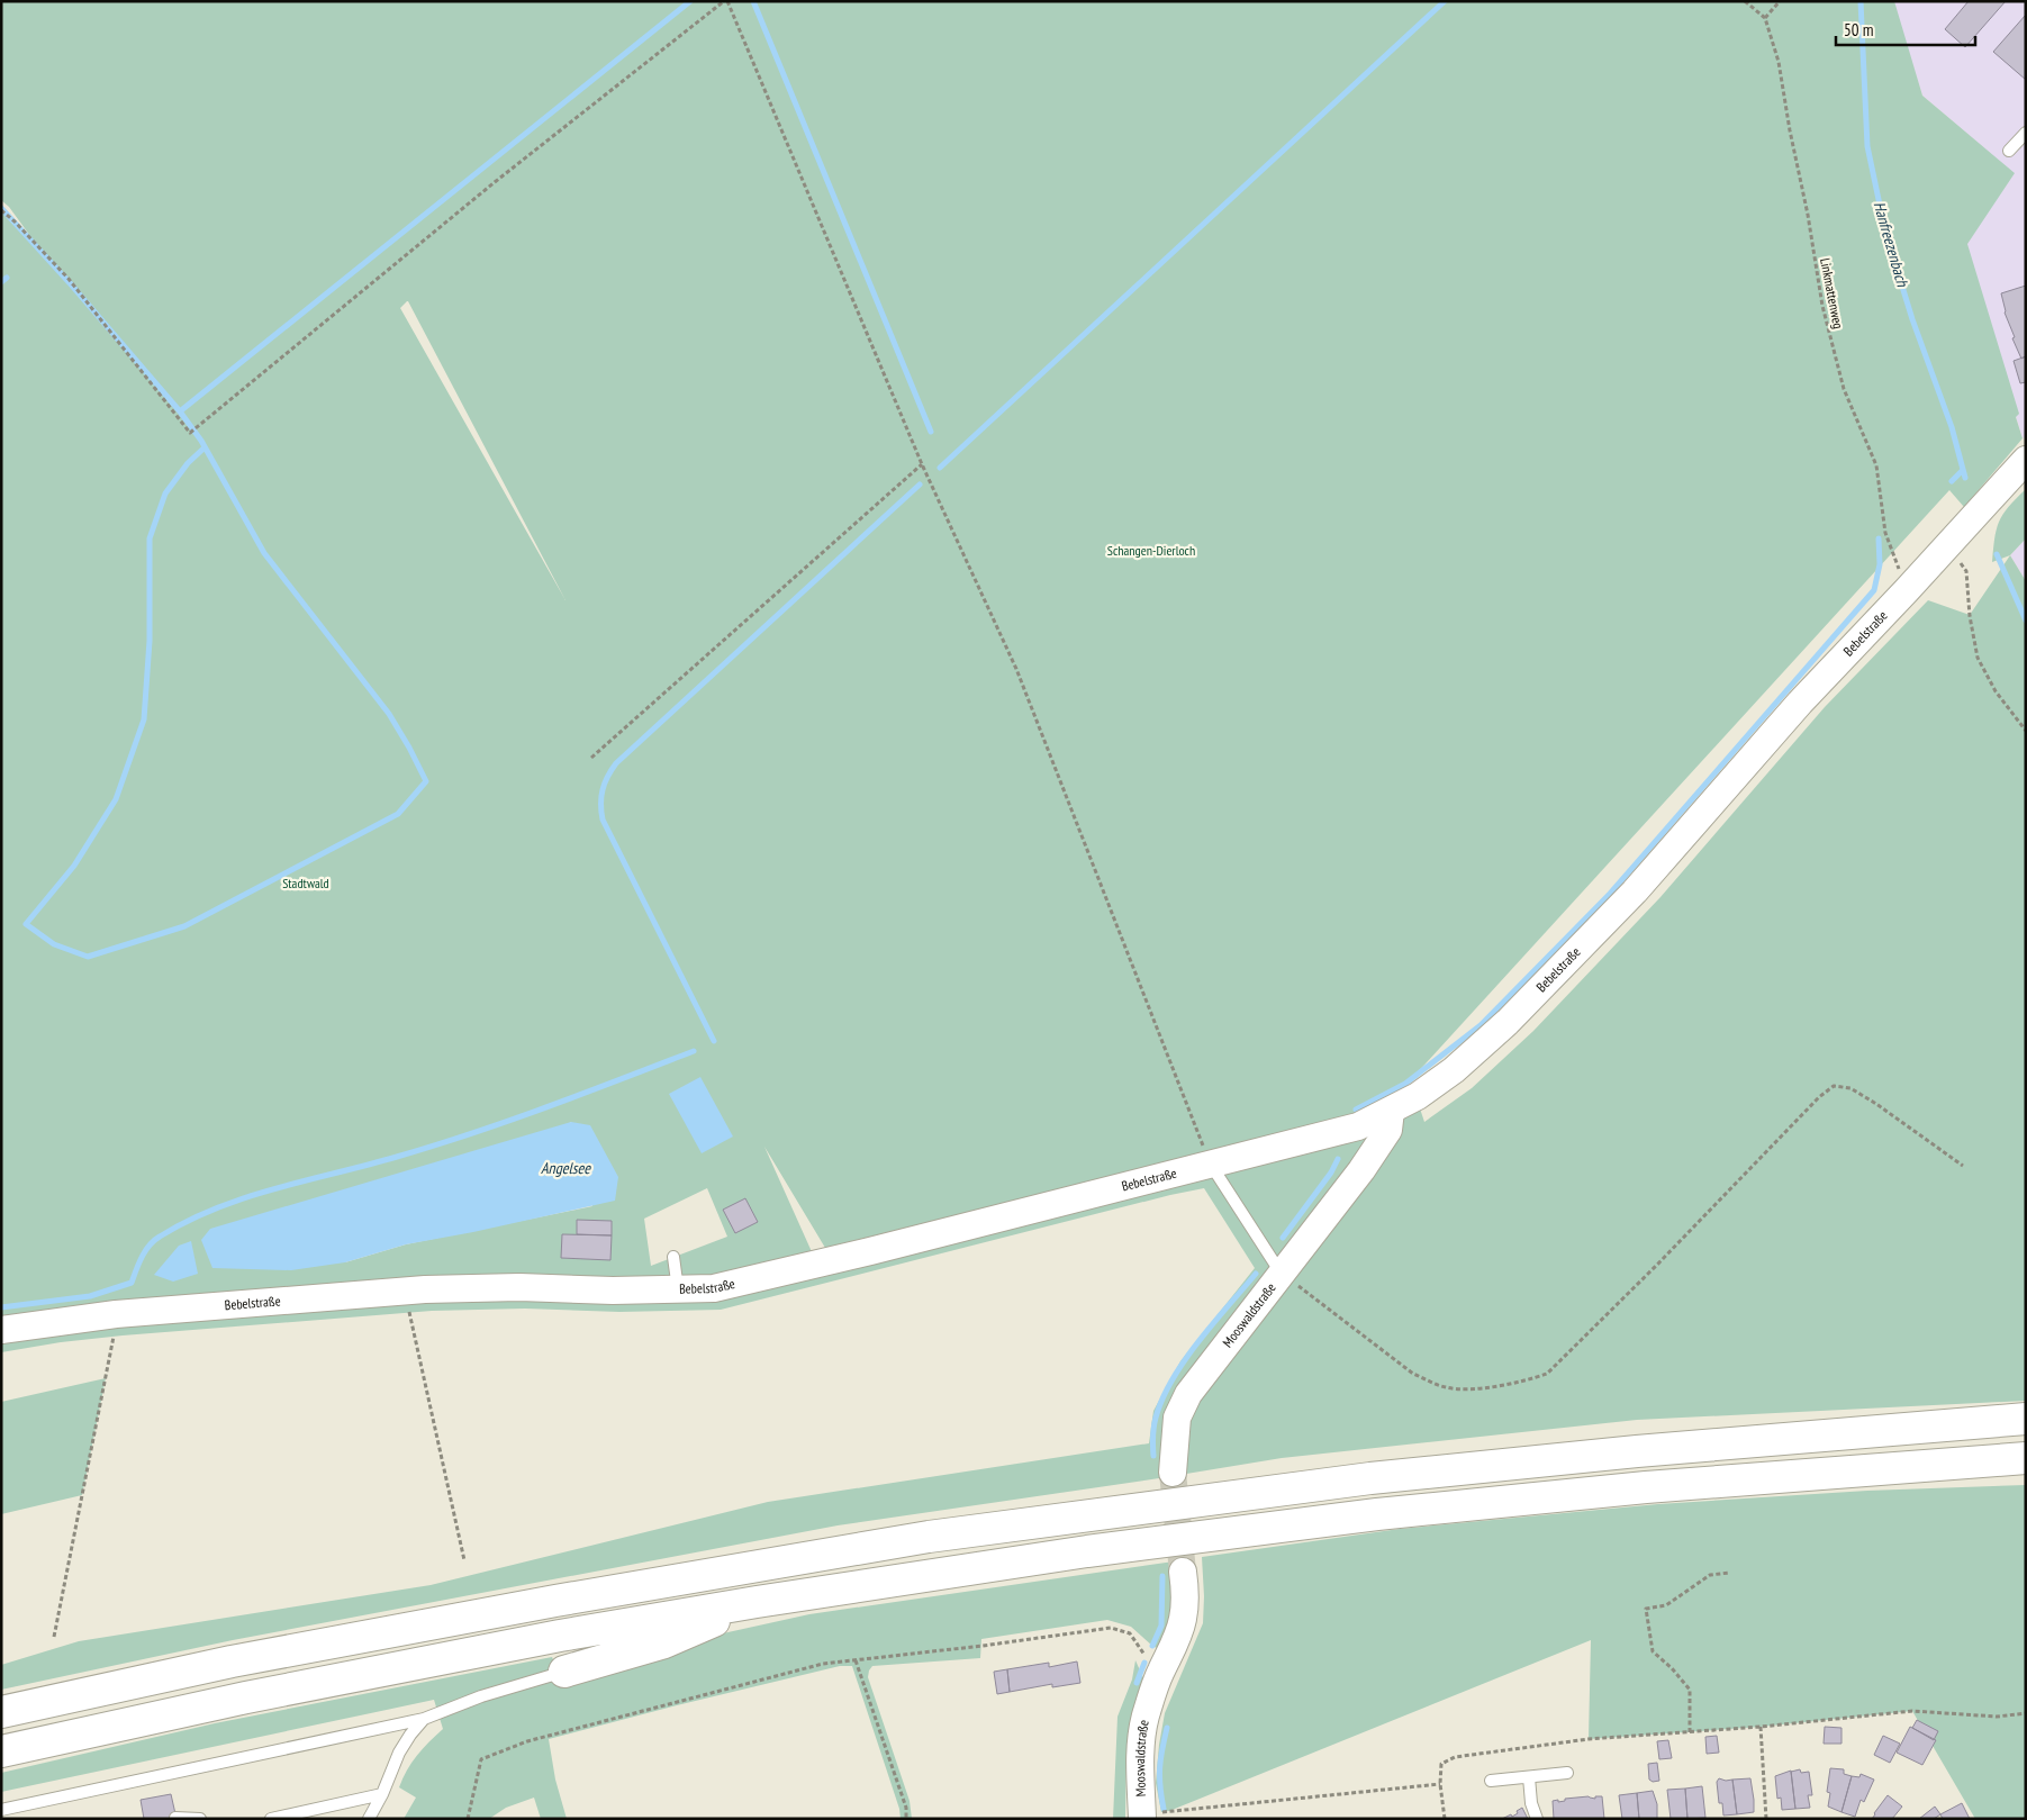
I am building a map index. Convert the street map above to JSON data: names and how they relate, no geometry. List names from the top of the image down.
{
  "streets": {
    "street": ["Bebelstraße", "Mooswaldstraße"],
    "path": ["Linkmattenweg"]
  },
  "crossings": [
    ["Linkmattenweg", "Bebelstraße"],
    ["Bebelstraße", "Mooswaldstraße"]
  ],
  "water": ["Hanfreezenbach", "Angelsee"],
  "parks": ["Schangen-Dierloch", "Stadtwald"],
  "scale_bar": "50 m"
}
